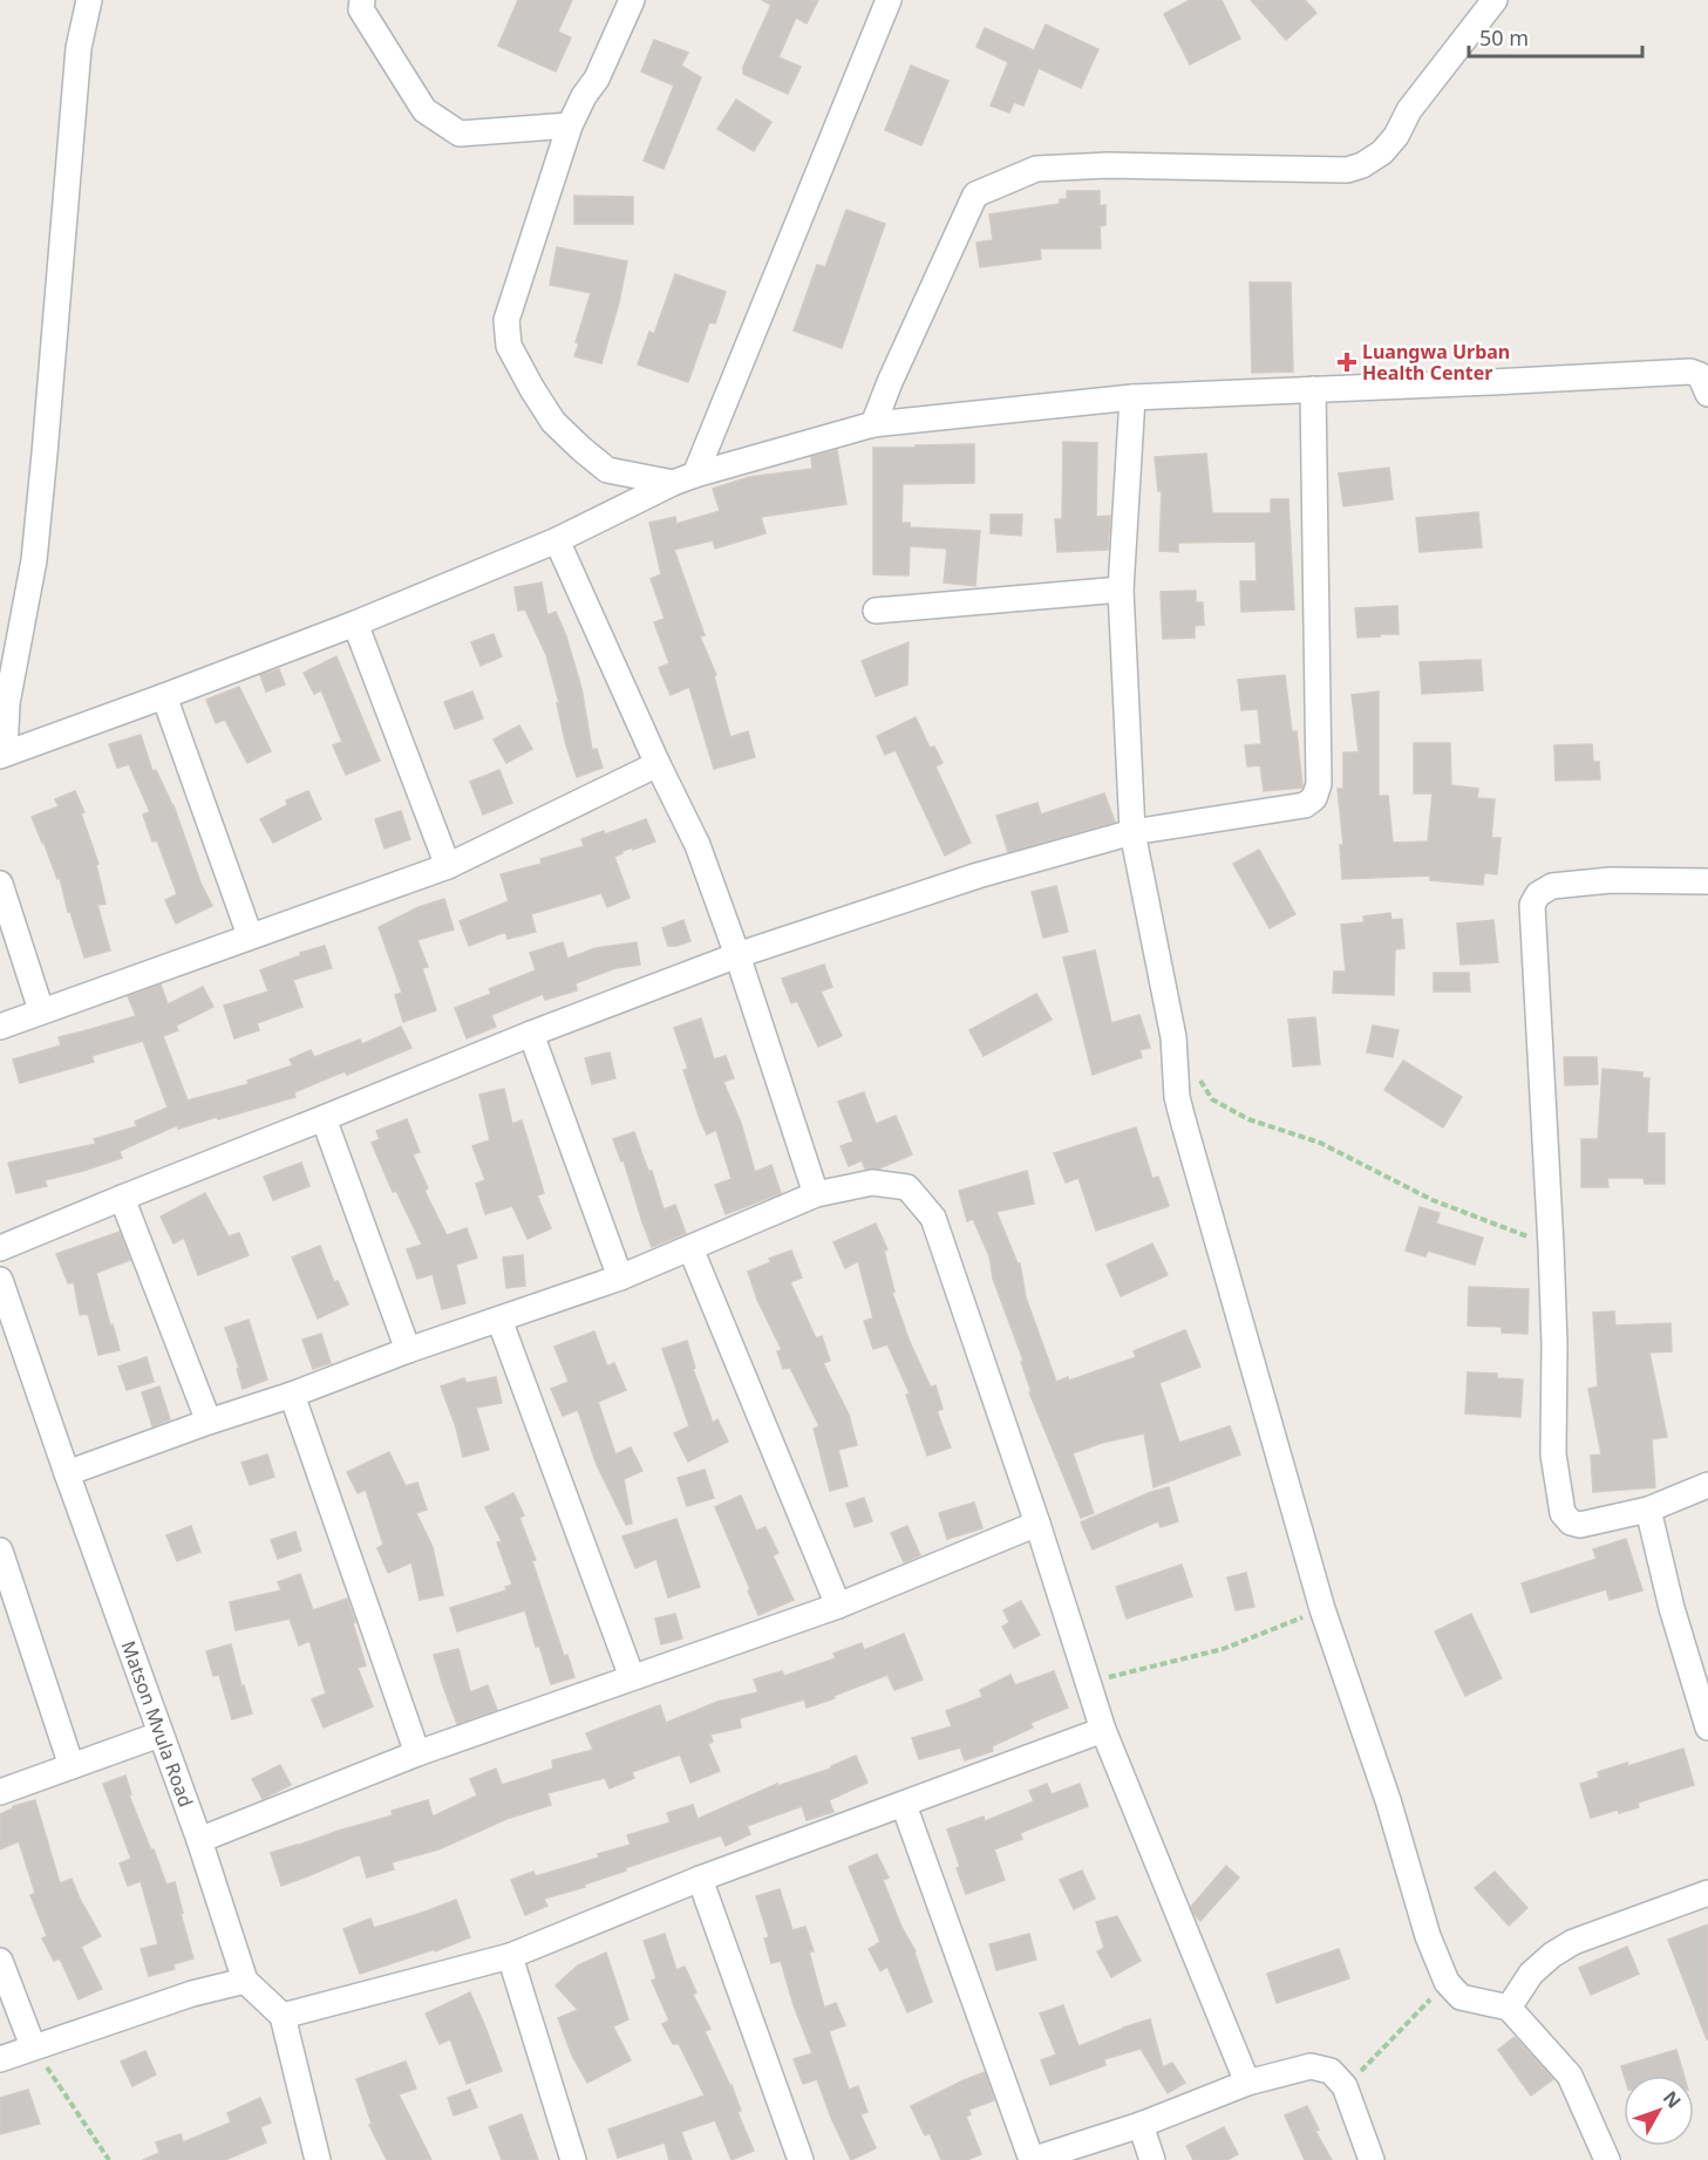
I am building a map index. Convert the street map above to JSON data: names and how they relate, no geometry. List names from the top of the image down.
{
  "streets": {
    "street": ["Matson Mvula Road"]
  },
  "places": {
    "health": ["Luangwa Urban Health Center"]
  },
  "scale_bar": "50 m",
  "north": "top right"
}
